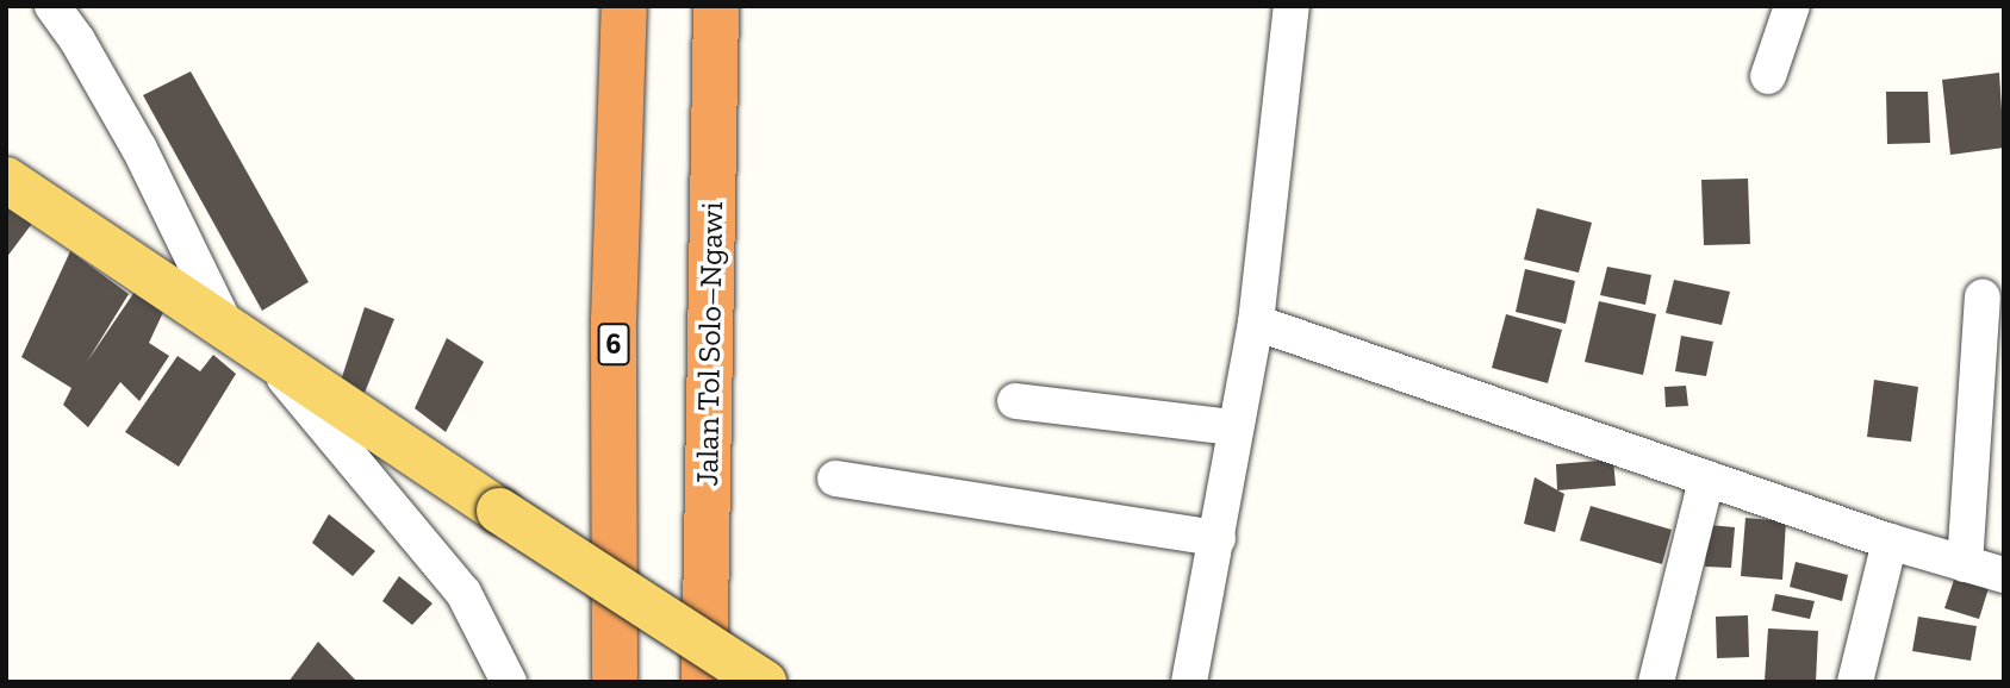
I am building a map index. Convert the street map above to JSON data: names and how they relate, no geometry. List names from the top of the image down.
{
  "streets": {
    "highway": ["6", "Jalan Tol Solo–Ngawi"]
  }
}
